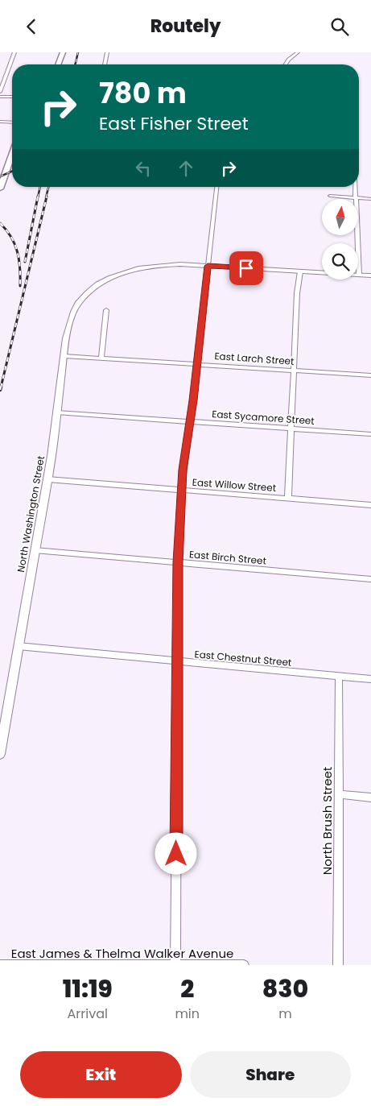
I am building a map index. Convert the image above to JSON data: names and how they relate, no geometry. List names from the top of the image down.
{
  "streets": {
    "street": [
      "East Larch Street",
      "East Sycamore Street",
      "East Willow Street",
      "North Washington Street",
      "East Birch Street",
      "East Chestnut Street",
      "North Brush Street",
      "East James & Thelma Walker Avenue"
    ]
  },
  "crossings": [
    ["East Larch Street", "North Washington Street"],
    ["East Sycamore Street", "North Washington Street"],
    ["East Willow Street", "North Washington Street"],
    ["North Washington Street", "East Birch Street"],
    ["North Washington Street", "East Chestnut Street"],
    ["East Chestnut Street", "North Brush Street"]
  ],
  "north": "top",
  "page": {
    "header": "Routely",
    "turn": ["780 m", "East Fisher Street"],
    "eta": [
      "11:19",
      "Arrival",
      "2",
      "min",
      "830",
      "m"
    ],
    "buttons": ["Exit", "Share"]
  }
}
